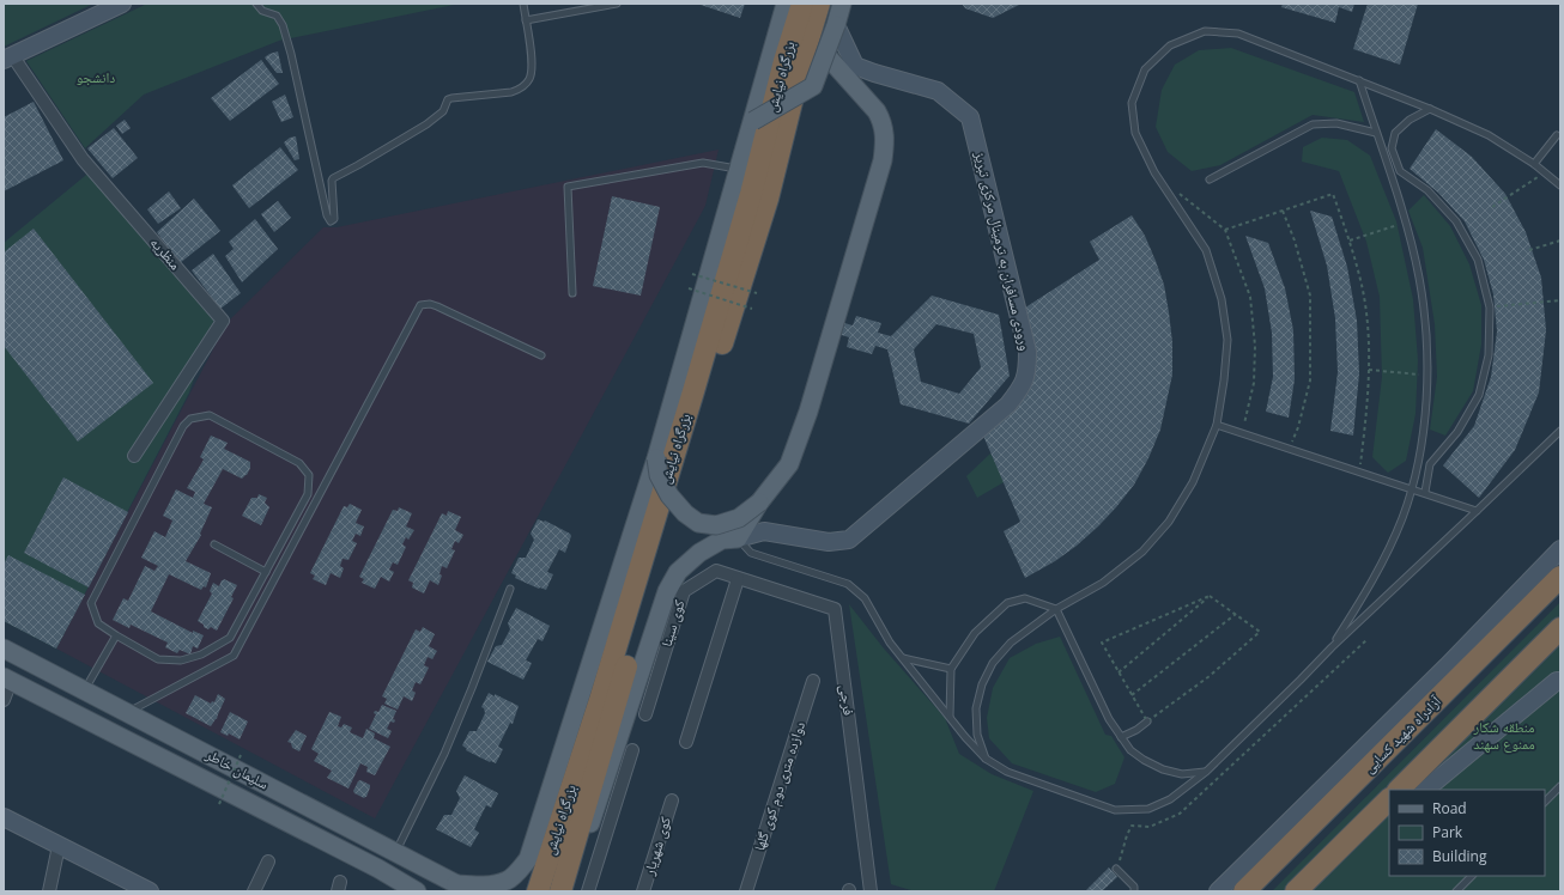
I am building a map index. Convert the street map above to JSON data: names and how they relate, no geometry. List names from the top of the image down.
{
  "streets": {
    "highway": ["بزرگراه نیایش", "آزادراه شهید کسایی"],
    "main road": ["سلیمان خاطر"],
    "street": [
      "ورودی مسافران به ترمینال مرکزی تبریز",
      "منظریه",
      "کوی سینا",
      "فرجی",
      "دوازده متری دوم کوی گلها",
      "کوی شهریار"
    ]
  },
  "crossings": [
    ["بزرگراه نیایش", "سلیمان خاطر"],
    ["کوی سینا", "فرجی"]
  ],
  "parks": ["دانشجو", "منطقه شکار ممنوع سهند"],
  "legend": ["Road", "Park", "Building"]
}
